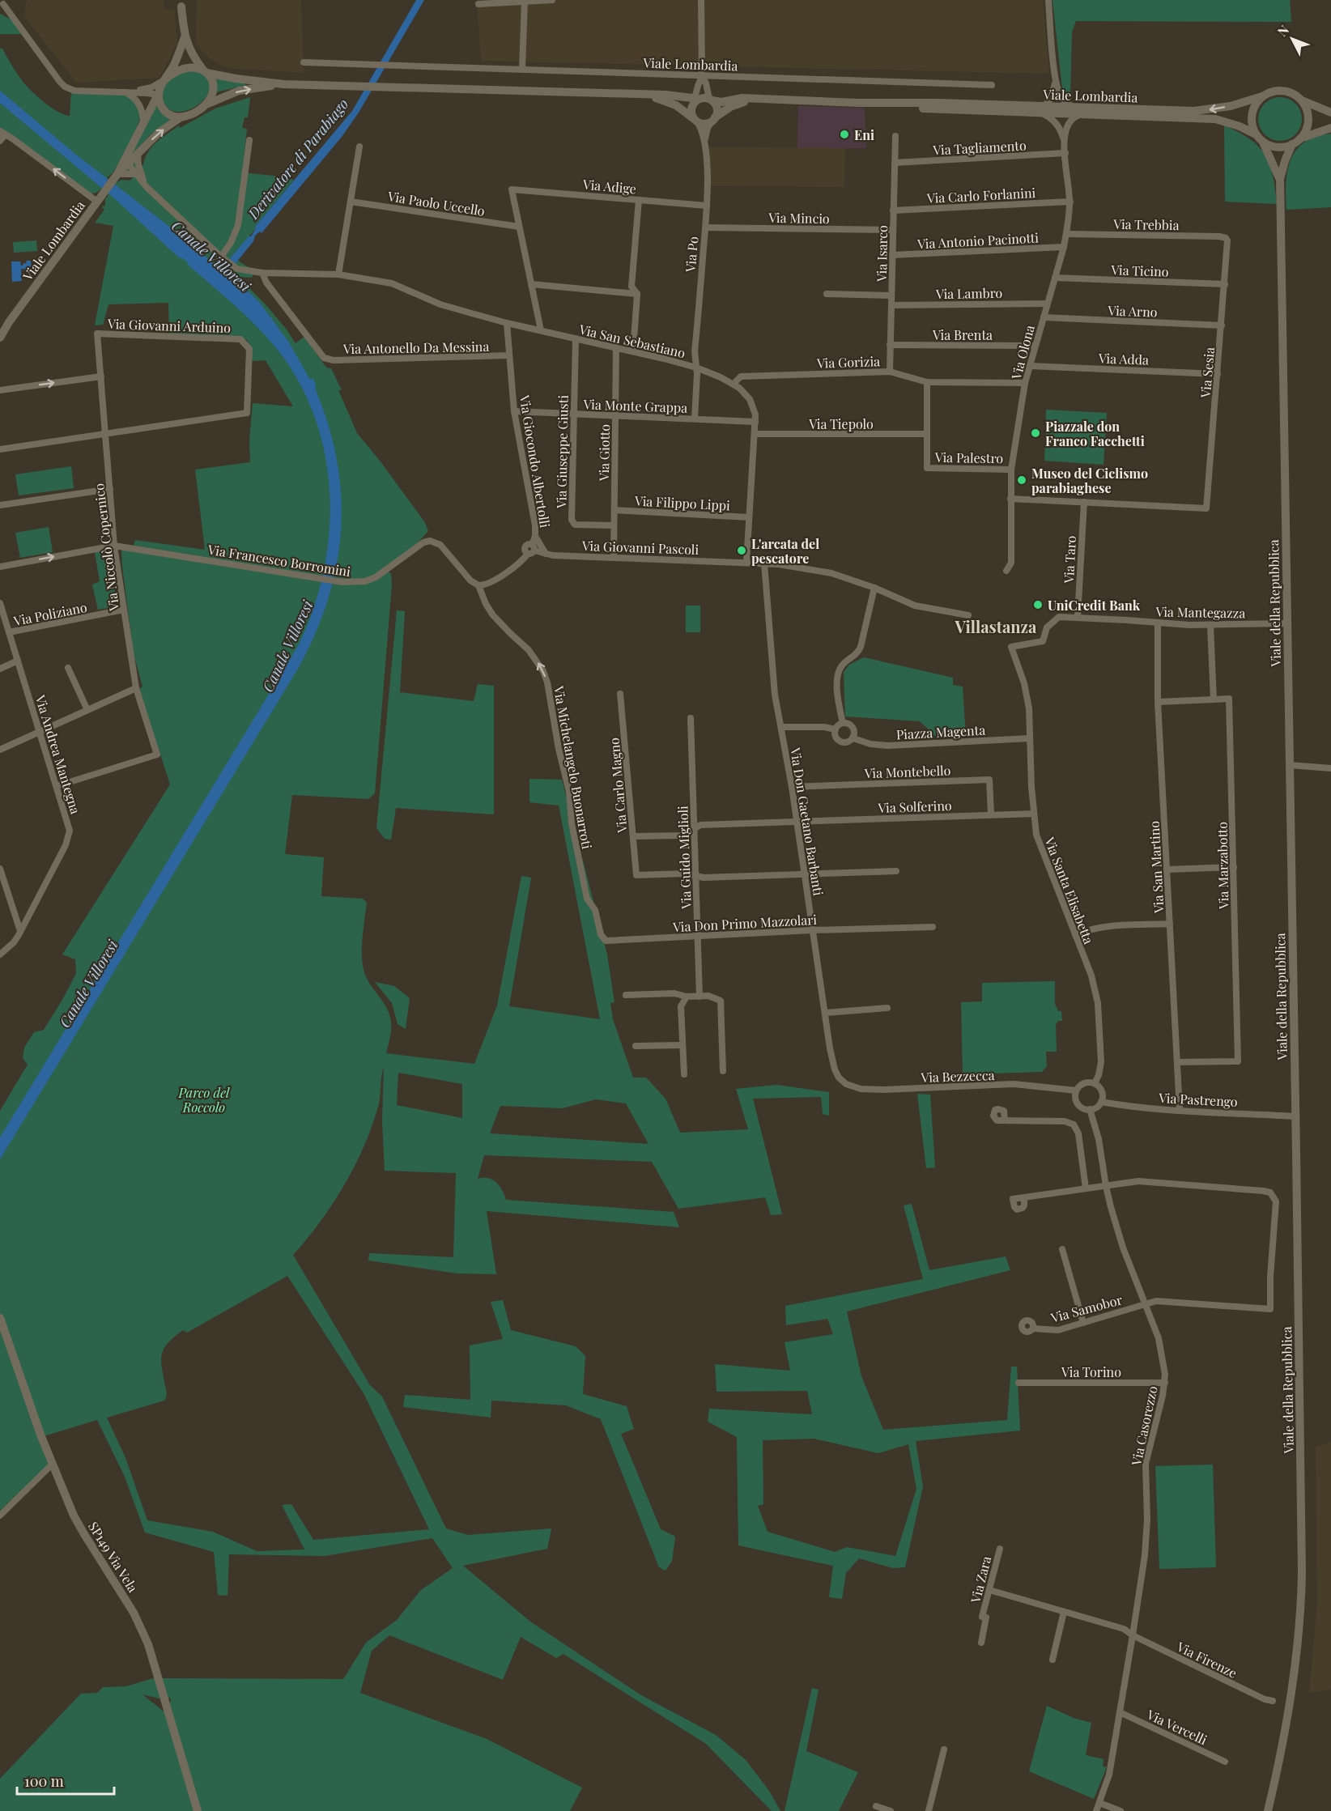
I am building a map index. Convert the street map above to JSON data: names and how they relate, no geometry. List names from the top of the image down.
{
  "streets": {
    "main road": ["Viale Lombardia", "Viale della Repubblica", "SP149 Via Vela"],
    "street": [
      "Via Tagliamento",
      "Via Adige",
      "Via Carlo Forlanini",
      "Via Paolo Uccello",
      "Via Mincio",
      "Via Trebbia",
      "Via Antonio Pacinotti",
      "Via Isarco",
      "Via Po",
      "Via Ticino",
      "Via Lambro",
      "Via Arno",
      "Via Giovanni Arduino",
      "Via Brenta",
      "Via San Sebastiano",
      "Via Antonello Da Messina",
      "Via Olona",
      "Via Adda",
      "Via Gorizia",
      "Via Sesia",
      "Via Monte Grappa",
      "Via Tiepolo",
      "Via Giuseppe Giusti",
      "Via Giotto",
      "Via Palestro",
      "Via Giocondo Albertolli",
      "Via Filippo Lippi",
      "Via Niccolò Copernico",
      "Via Giovanni Pascoli",
      "Via Taro",
      "Via Francesco Borromini",
      "Via Mantegazza",
      "Via Poliziano",
      "Piazza Magenta",
      "Via Andrea Mantegna",
      "Via Michelangelo Buonarroti",
      "Via Montebello",
      "Via Carlo Magno",
      "Via Solferino",
      "Via Don Gaetano Barbanti",
      "Via Guido Miglioli",
      "Via Marzabotto",
      "Via San Martino",
      "Via Santa Elisabetta",
      "Via Don Primo Mazzolari",
      "Via Bezzecca",
      "Via Pastrengo",
      "Via Samobor",
      "Via Torino",
      "Via Casorezzo",
      "Via Zara",
      "Via Firenze",
      "Via Vercelli"
    ]
  },
  "crossings": [
    ["Viale Lombardia", "Via Po"],
    ["Viale Lombardia", "Via San Sebastiano"],
    ["Viale Lombardia", "Via Olona"],
    ["Via Tagliamento", "Via Isarco"],
    ["Via Tagliamento", "Via Olona"],
    ["Via Adige", "Via Paolo Uccello"],
    ["Via Adige", "Via Po"],
    ["Via Carlo Forlanini", "Via Isarco"],
    ["Via Carlo Forlanini", "Via Olona"],
    ["Via Mincio", "Via Isarco"],
    ["Via Mincio", "Via Po"],
    ["Via Trebbia", "Via Olona"],
    ["Via Trebbia", "Via Sesia"],
    ["Via Antonio Pacinotti", "Via Isarco"],
    ["Via Antonio Pacinotti", "Via Olona"],
    ["Via Isarco", "Via Lambro"],
    ["Via Isarco", "Via Brenta"],
    ["Via Isarco", "Via Gorizia"],
    ["Via Po", "Via San Sebastiano"],
    ["Via Po", "Via Monte Grappa"],
    ["Via Ticino", "Via Olona"],
    ["Via Ticino", "Via Sesia"],
    ["Via Lambro", "Via Olona"],
    ["Via Arno", "Via Olona"],
    ["Via Arno", "Via Sesia"],
    ["Via Giovanni Arduino", "Via Niccolò Copernico"],
    ["Via Brenta", "Via Olona"],
    ["Via San Sebastiano", "Via Antonello Da Messina"],
    ["Via San Sebastiano", "Via Gorizia"],
    ["Via San Sebastiano", "Via Monte Grappa"],
    ["Via San Sebastiano", "Via Tiepolo"],
    ["Via San Sebastiano", "Via Giuseppe Giusti"],
    ["Via San Sebastiano", "Via Giotto"],
    ["Via San Sebastiano", "Via Giocondo Albertolli"],
    ["Via San Sebastiano", "Via Filippo Lippi"],
    ["Via San Sebastiano", "Via Giovanni Pascoli"],
    ["Via Antonello Da Messina", "Via Giocondo Albertolli"],
    ["Via Olona", "Via Adda"],
    ["Via Olona", "Via Gorizia"],
    ["Via Olona", "Via Palestro"],
    ["Via Adda", "Via Sesia"],
    ["Via Sesia", "Via Taro"],
    ["Via Monte Grappa", "Via Giuseppe Giusti"],
    ["Via Monte Grappa", "Via Giotto"],
    ["Via Monte Grappa", "Via Giocondo Albertolli"],
    ["Via Tiepolo", "Via Palestro"],
    ["Via Giuseppe Giusti", "Via Giotto"],
    ["Via Giotto", "Via Filippo Lippi"],
    ["Via Giotto", "Via Giovanni Pascoli"],
    ["Via Giocondo Albertolli", "Via Giovanni Pascoli"],
    ["Via Niccolò Copernico", "Via Francesco Borromini"],
    ["Via Niccolò Copernico", "Via Poliziano"],
    ["Via Niccolò Copernico", "Via Andrea Mantegna"],
    ["Via Taro", "Via Mantegazza"],
    ["Via Francesco Borromini", "Via Michelangelo Buonarroti"],
    ["Viale della Repubblica", "Via Mantegazza"],
    ["Viale della Repubblica", "Via Pastrengo"],
    ["Via Mantegazza", "Via San Martino"],
    ["Via Mantegazza", "Via Santa Elisabetta"],
    ["Via Poliziano", "Via Andrea Mantegna"],
    ["Piazza Magenta", "Via Santa Elisabetta"],
    ["Via Michelangelo Buonarroti", "Via Don Primo Mazzolari"],
    ["Via Montebello", "Via Solferino"],
    ["Via Montebello", "Via Don Gaetano Barbanti"],
    ["Via Carlo Magno", "Via Solferino"],
    ["Via Carlo Magno", "Via Guido Miglioli"],
    ["Via Solferino", "Via Don Gaetano Barbanti"],
    ["Via Solferino", "Via Guido Miglioli"],
    ["Via Solferino", "Via Santa Elisabetta"],
    ["Via Don Gaetano Barbanti", "Via Don Primo Mazzolari"],
    ["Via Don Gaetano Barbanti", "Via Bezzecca"],
    ["Via Guido Miglioli", "Via Don Primo Mazzolari"],
    ["Via Marzabotto", "Via San Martino"],
    ["Via San Martino", "Via Pastrengo"],
    ["Via Santa Elisabetta", "Via Bezzecca"],
    ["Via Santa Elisabetta", "Via Pastrengo"],
    ["Via Santa Elisabetta", "Via Casorezzo"],
    ["Via Bezzecca", "Via Pastrengo"],
    ["Via Bezzecca", "Via Casorezzo"],
    ["Via Pastrengo", "Via Casorezzo"],
    ["Via Samobor", "Via Casorezzo"],
    ["Via Torino", "Via Casorezzo"],
    ["Via Casorezzo", "Via Firenze"],
    ["Via Casorezzo", "Via Vercelli"],
    ["Via Zara", "Via Firenze"]
  ],
  "one_way": ["Via Michelangelo Buonarroti"],
  "districts": ["Villastanza"],
  "water": ["Derivatore di Parabiago", "Canale Villoresi"],
  "parks": ["Parco del Roccolo"],
  "places": [
    "Eni",
    "Piazzale don Franco Facchetti",
    "Museo del Ciclismo parabiaghese",
    "L'arcata del pescatore",
    "UniCredit Bank"
  ],
  "scale_bar": "100 m",
  "north": "top left"
}
